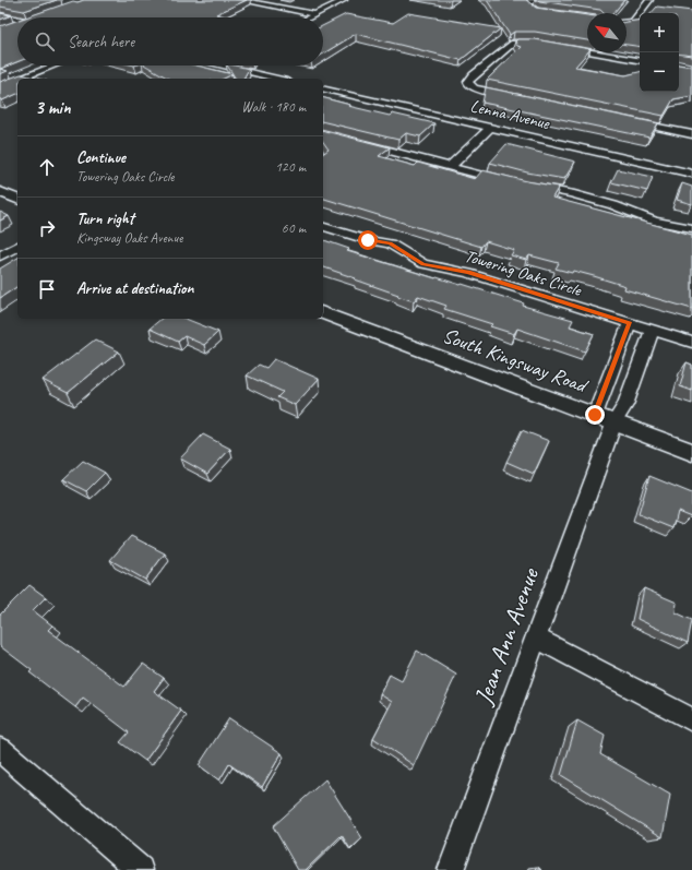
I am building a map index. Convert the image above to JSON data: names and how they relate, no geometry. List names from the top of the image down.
{
  "streets": {
    "street": [
      "Lenna Avenue",
      "Towering Oaks Circle",
      "South Kingsway Road",
      "Jean Ann Avenue"
    ]
  },
  "crossings": [
    ["South Kingsway Road", "Jean Ann Avenue"]
  ],
  "north": "top left",
  "page": {
    "map_buttons": ["+", "−"],
    "search": "Search here",
    "heading": ["3 min", "Walk · 180 m"],
    "list": [
      ["Continue", "Towering Oaks Circle", "120 m"],
      ["Turn right", "Kingsway Oaks Avenue", "60 m"],
      "Arrive at destination"
    ]
  }
}
